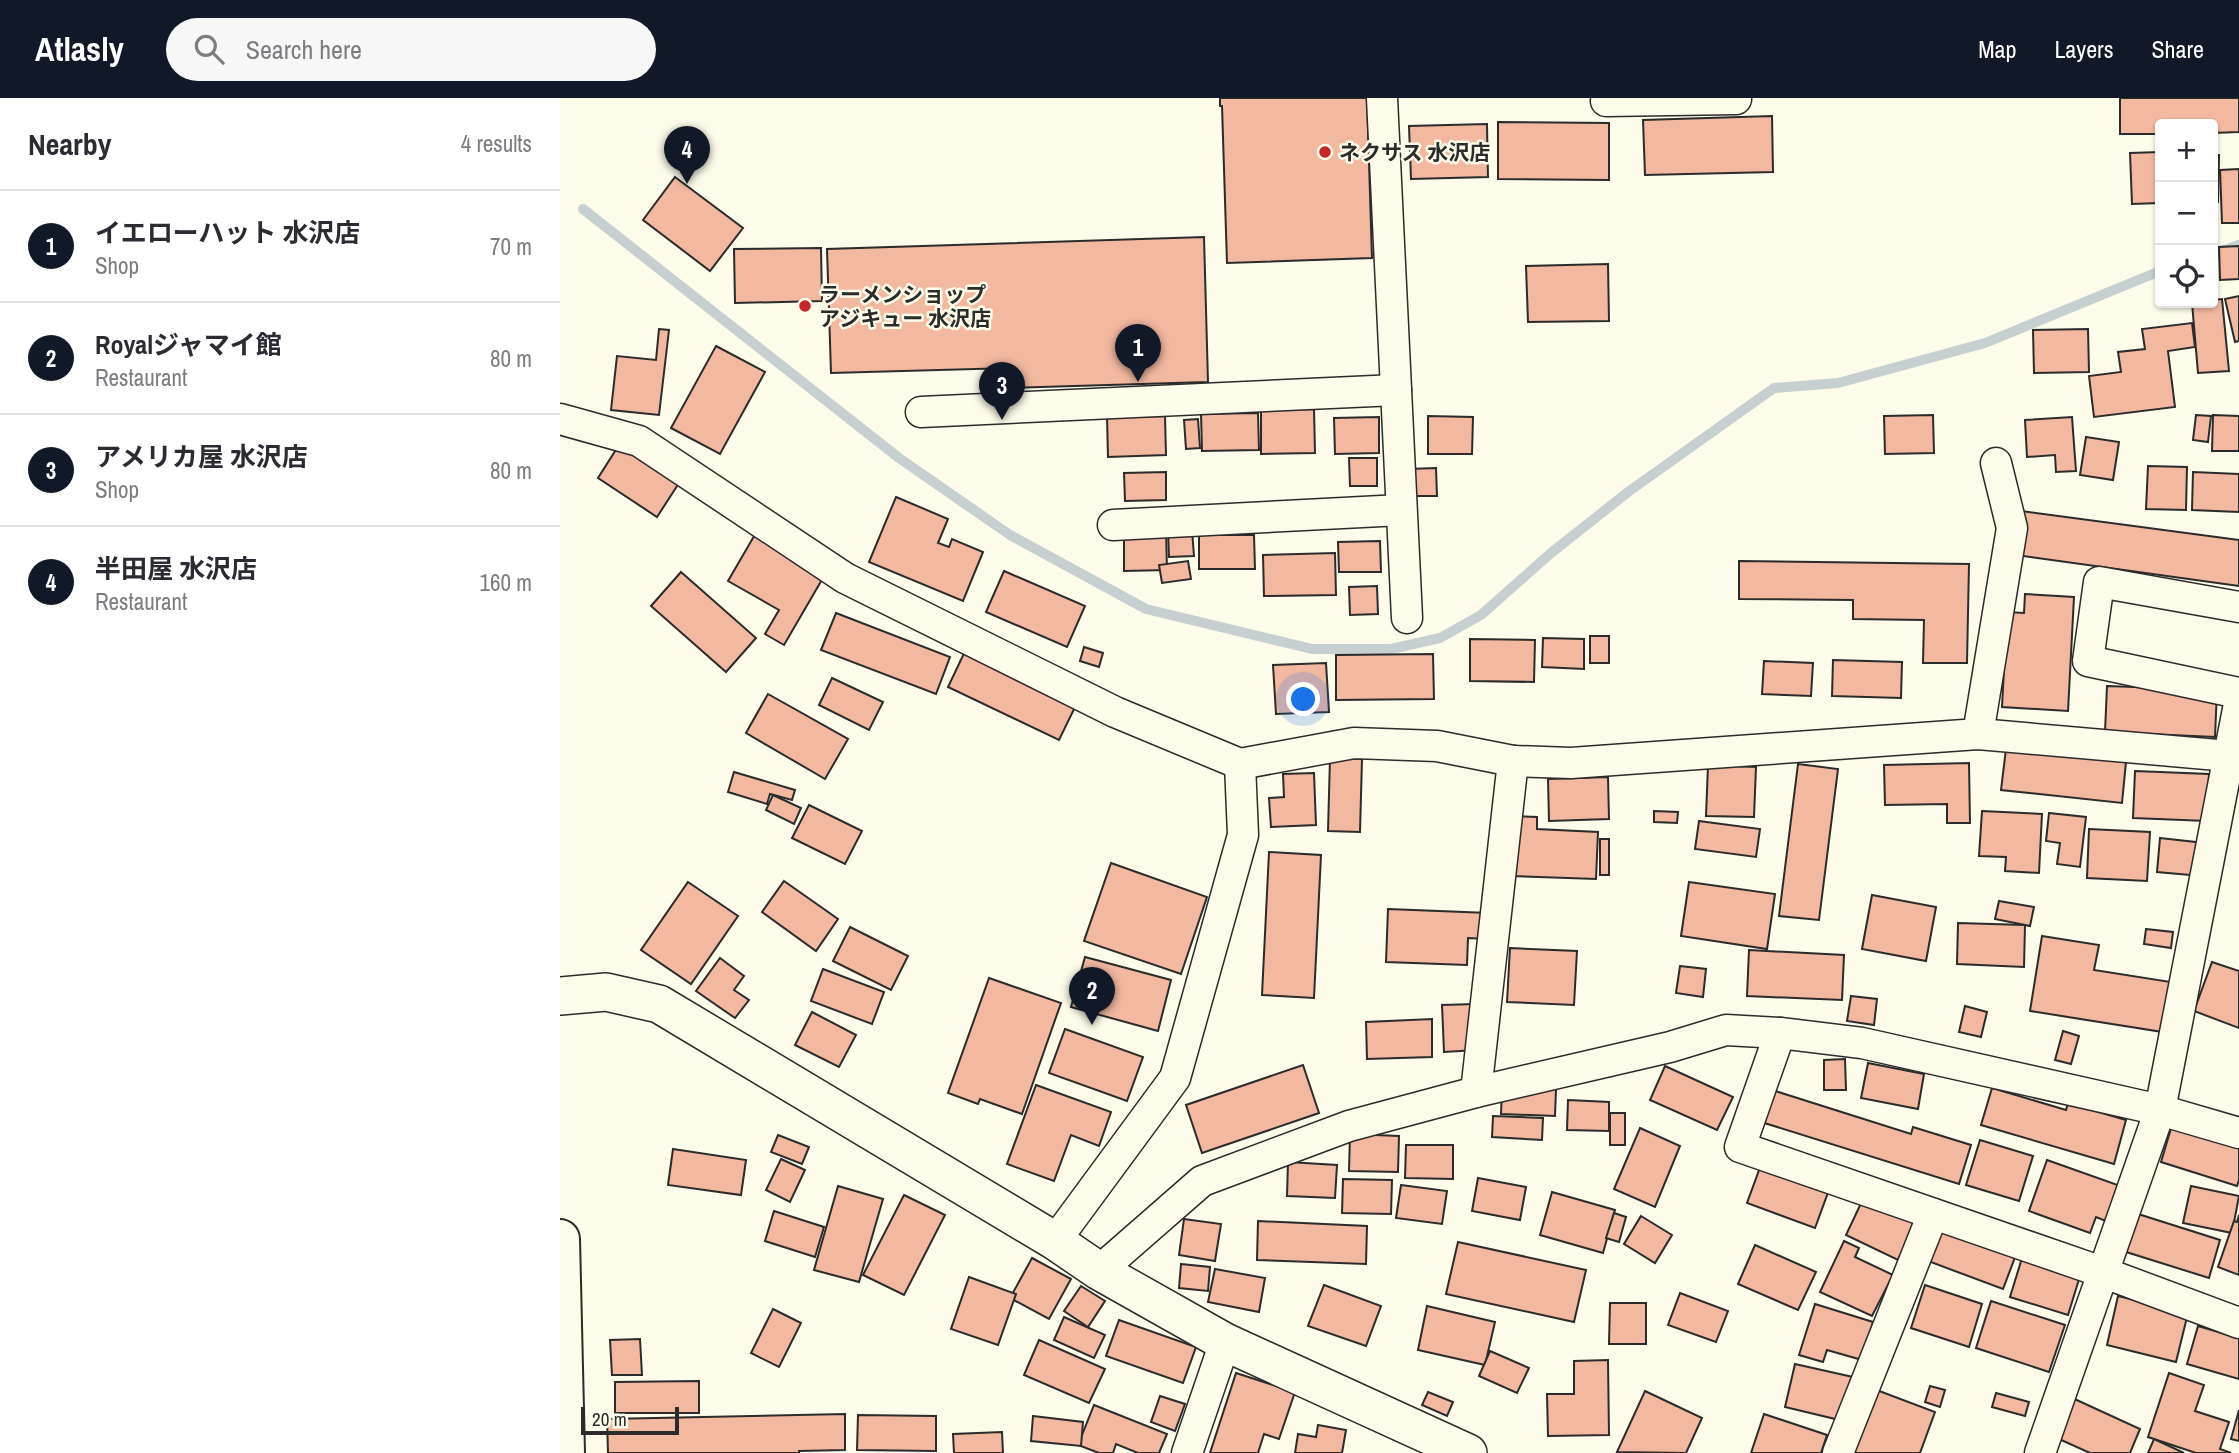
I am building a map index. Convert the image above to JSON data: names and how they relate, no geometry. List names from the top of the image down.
{
  "places": ["ネクサス 水沢店", "ラーメンショップ アジキュー 水沢店"],
  "scale_bar": "20 m",
  "page": {
    "header": "Atlasly",
    "search": "Search here",
    "nav": ["Map", "Layers", "Share"],
    "heading": ["Nearby", "4 results"],
    "map_buttons": ["+", "−"],
    "pins": [
      "4",
      "1",
      "3",
      "2"
    ],
    "list": [
      {
        "mark": "1",
        "name": "イエローハット 水沢店",
        "note": "Shop",
        "value": "70 m"
      },
      {
        "mark": "2",
        "name": "Royalジャマイ館",
        "note": "Restaurant",
        "value": "80 m"
      },
      {
        "mark": "3",
        "name": "アメリカ屋 水沢店",
        "note": "Shop",
        "value": "80 m"
      },
      {
        "mark": "4",
        "name": "半田屋 水沢店",
        "note": "Restaurant",
        "value": "160 m"
      }
    ],
    "scale": "20 m"
  }
}
